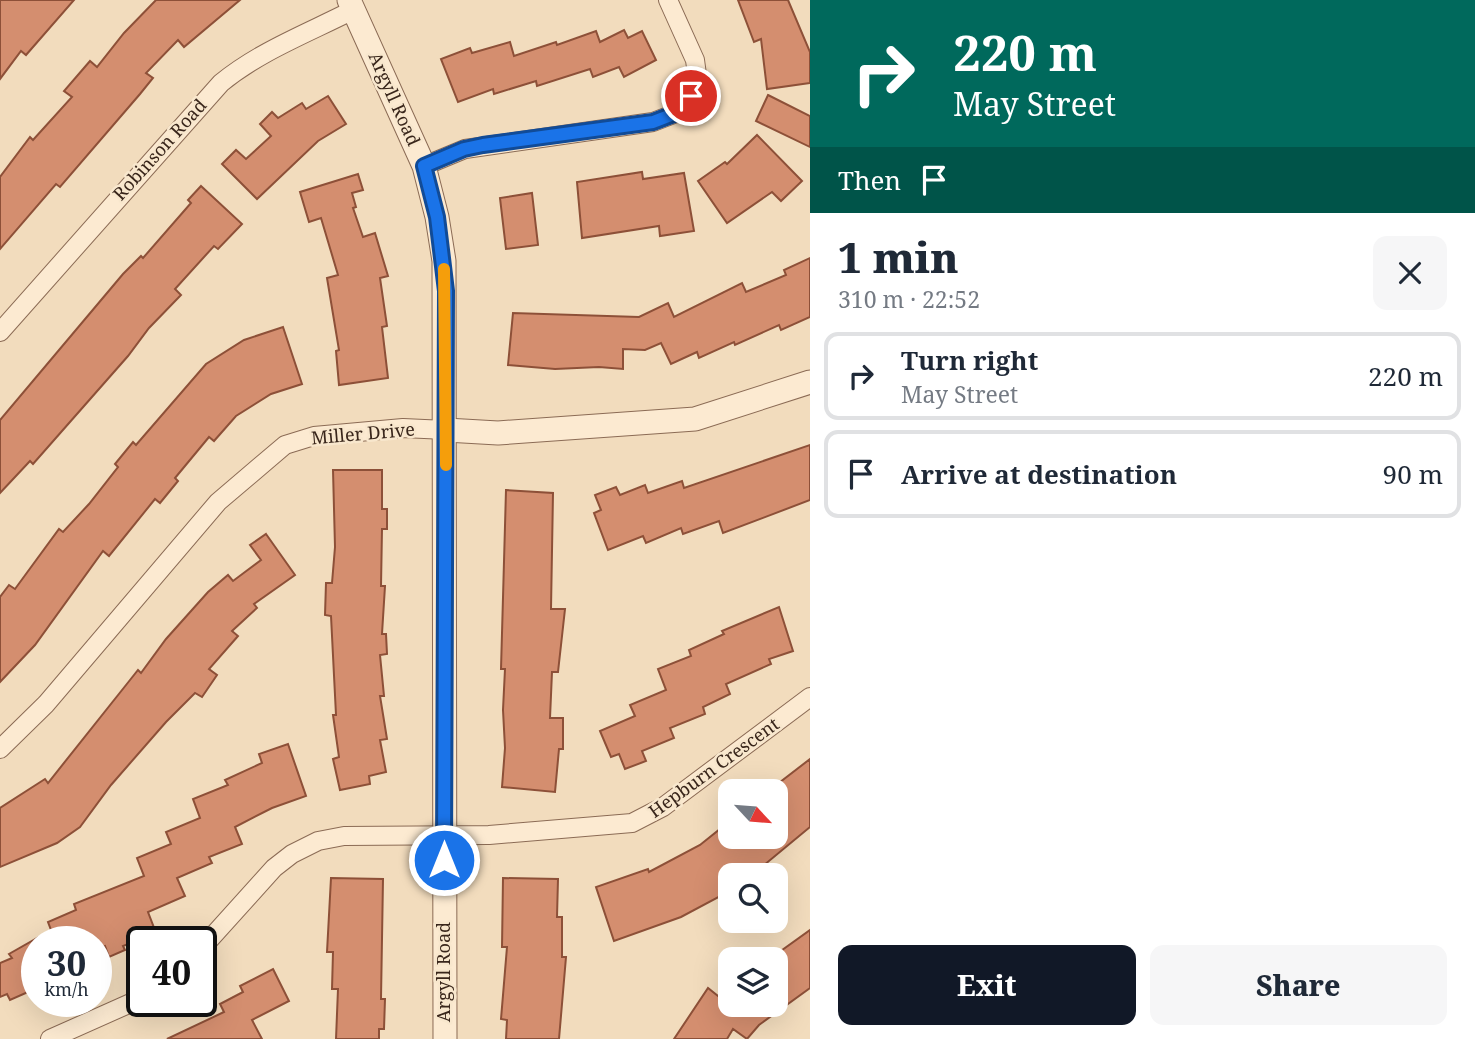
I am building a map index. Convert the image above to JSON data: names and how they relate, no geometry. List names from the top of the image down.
{
  "streets": {
    "street": [
      "Argyll Road",
      "Robinson Road",
      "Miller Drive",
      "Hepburn Crescent"
    ]
  },
  "crossings": [
    ["Argyll Road", "Robinson Road"],
    ["Argyll Road", "Miller Drive"],
    ["Argyll Road", "Hepburn Crescent"]
  ],
  "north": "bottom right",
  "page": {
    "turn": ["220 m", "May Street"],
    "then": "Then",
    "heading": ["1 min", "310 m · 22:52"],
    "list": [
      {
        "name": "Turn right",
        "note": "May Street",
        "value": "220 m"
      },
      {
        "name": "Arrive at destination",
        "value": "90 m"
      }
    ],
    "speed": "30 km/h",
    "limit": "40",
    "buttons": ["Exit", "Share"]
  }
}
